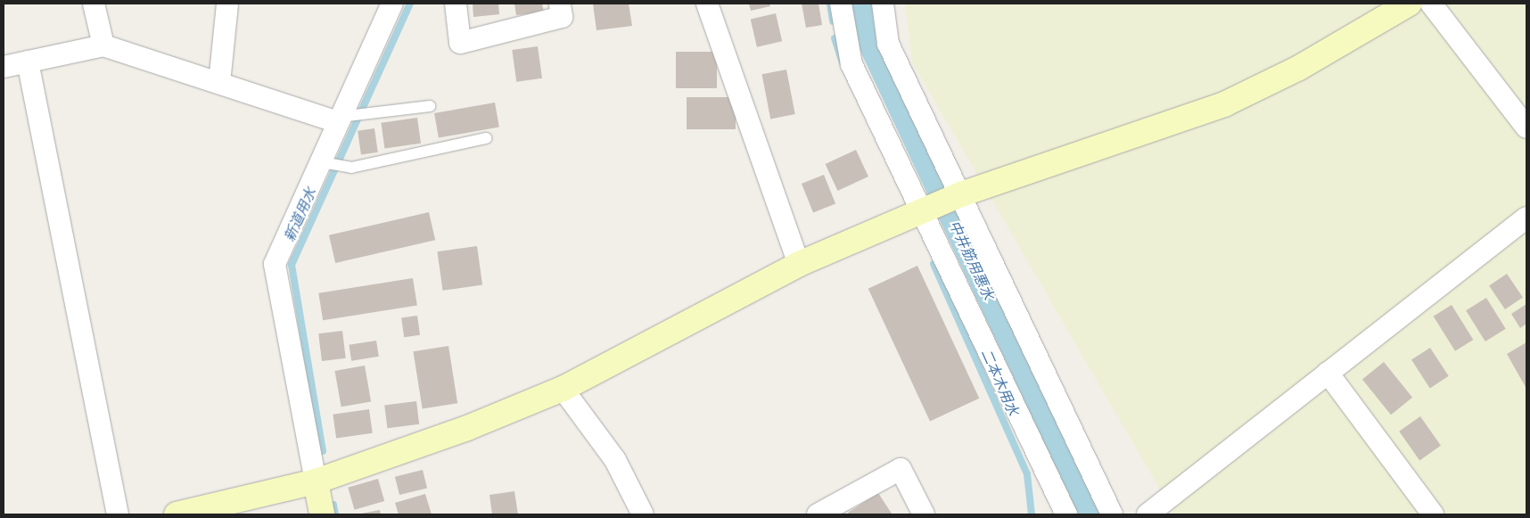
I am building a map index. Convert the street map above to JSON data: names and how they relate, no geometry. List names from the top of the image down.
{
  "water": ["新道用水", "中井筋用悪水", "二本木用水"]
}
